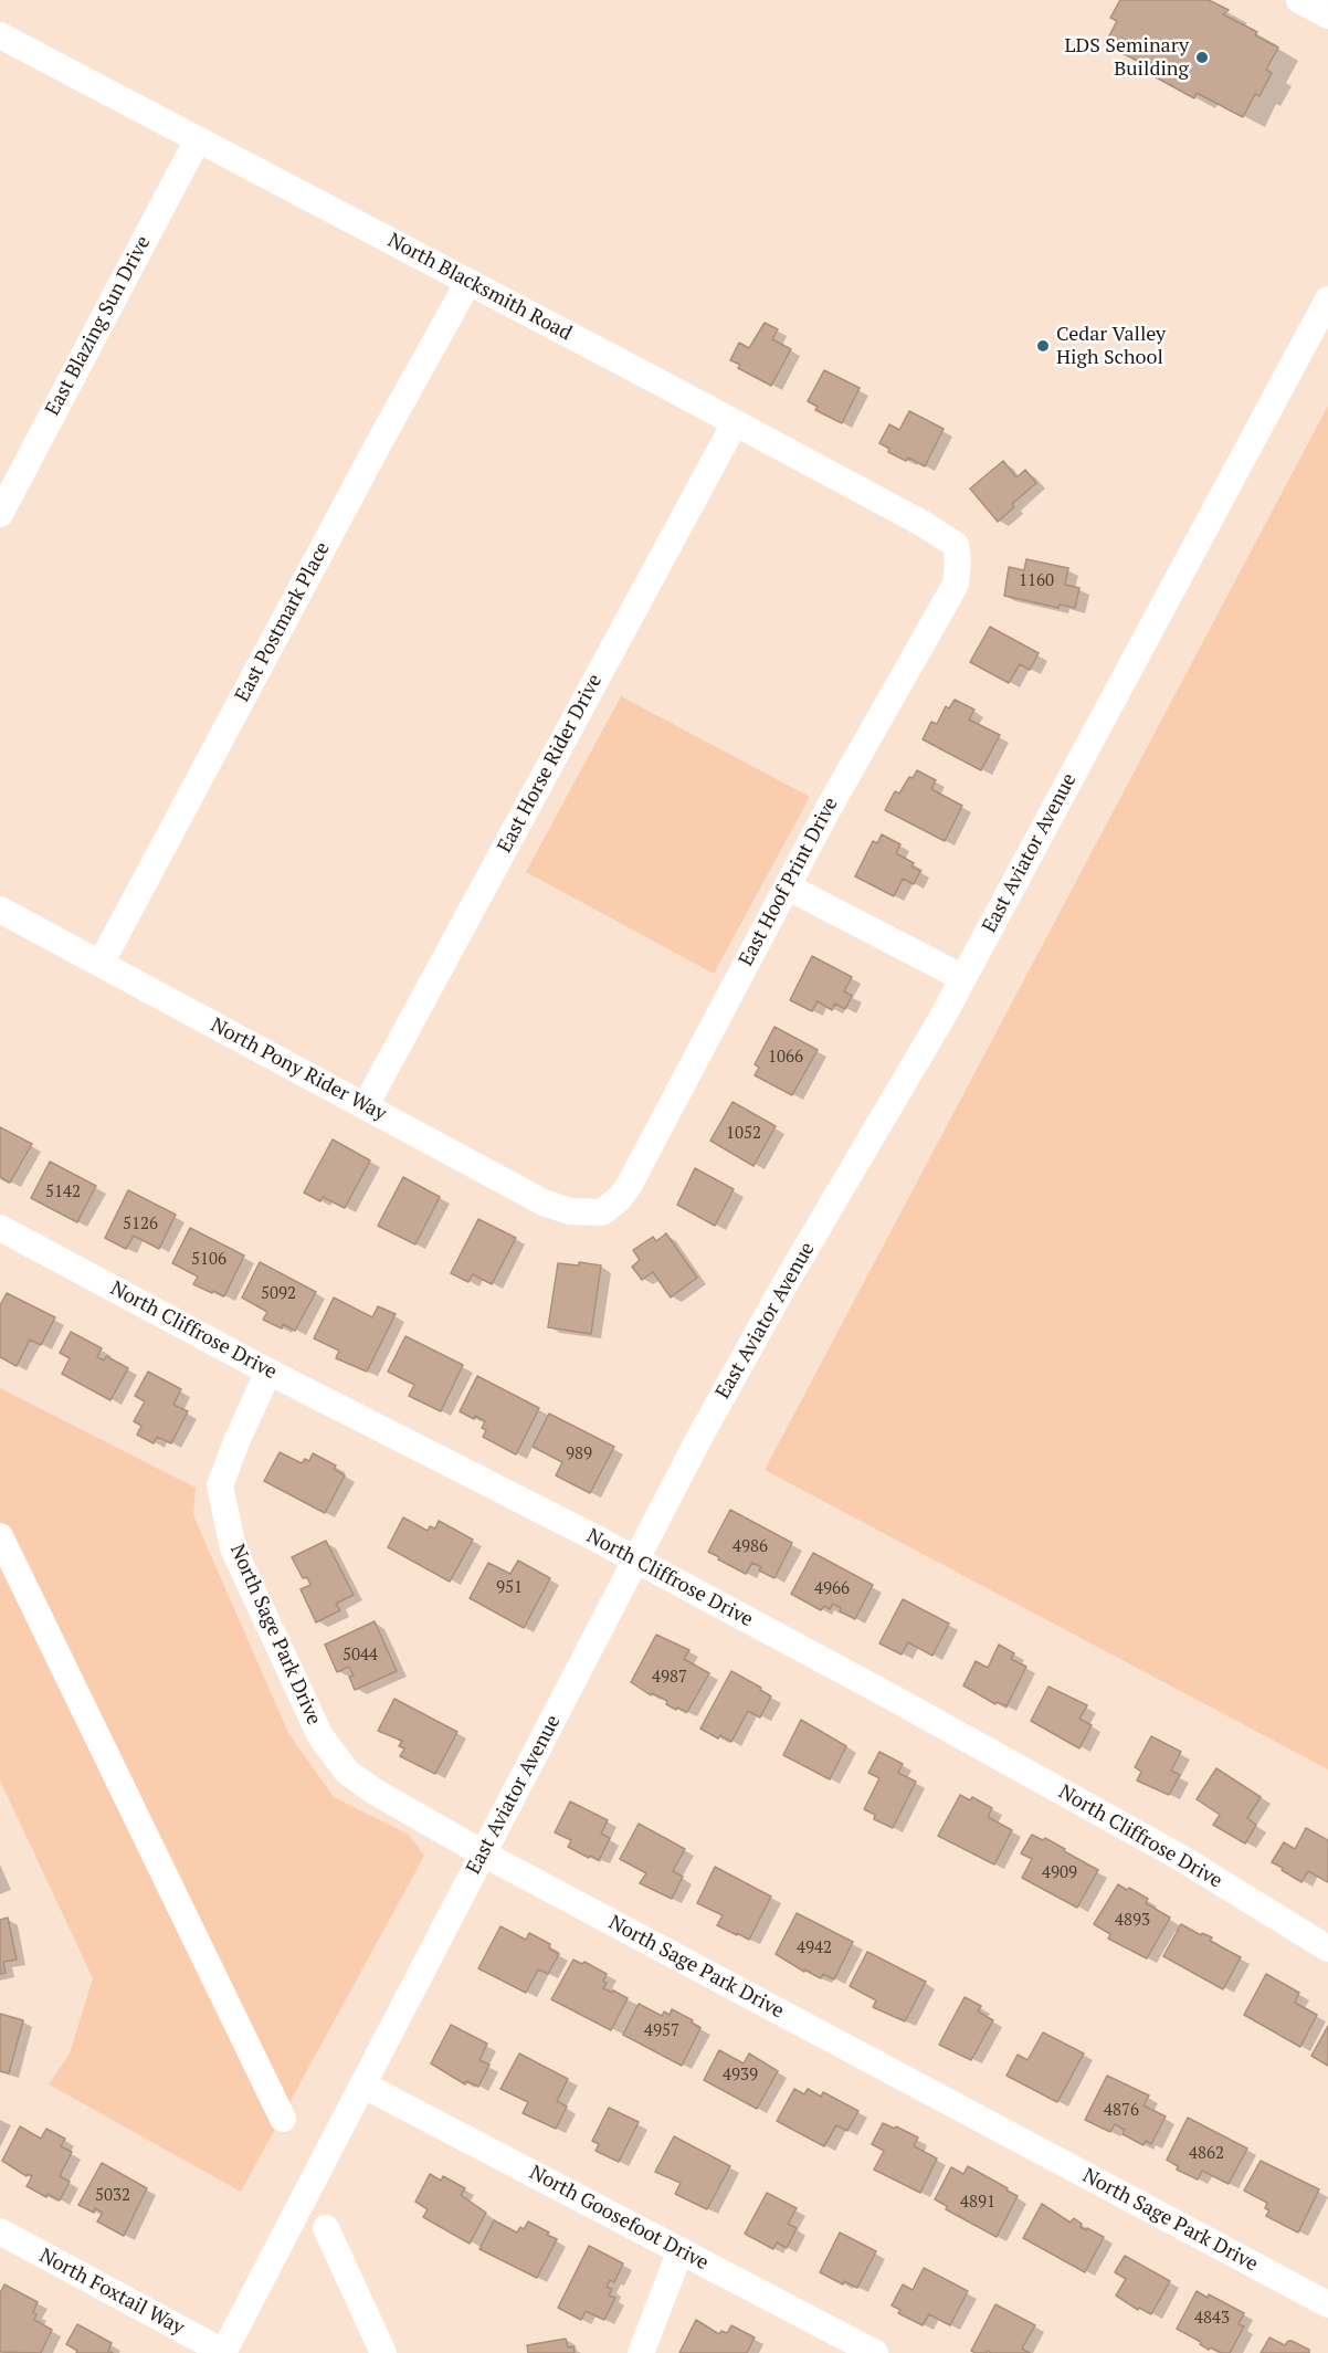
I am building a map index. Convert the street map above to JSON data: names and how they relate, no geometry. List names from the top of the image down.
{
  "streets": {
    "street": [
      "North Blacksmith Road",
      "East Blazing Sun Drive",
      "East Postmark Place",
      "East Horse Rider Drive",
      "East Aviator Avenue",
      "East Hoof Print Drive",
      "North Pony Rider Way",
      "North Cliffrose Drive",
      "North Sage Park Drive",
      "North Goosefoot Drive",
      "North Foxtail Way"
    ]
  },
  "crossings": [
    ["North Blacksmith Road", "East Blazing Sun Drive"],
    ["North Blacksmith Road", "East Postmark Place"],
    ["North Blacksmith Road", "East Horse Rider Drive"],
    ["North Blacksmith Road", "East Hoof Print Drive"],
    ["East Postmark Place", "North Pony Rider Way"],
    ["East Horse Rider Drive", "North Pony Rider Way"],
    ["East Aviator Avenue", "North Cliffrose Drive"],
    ["East Aviator Avenue", "North Sage Park Drive"],
    ["East Aviator Avenue", "North Goosefoot Drive"],
    ["East Aviator Avenue", "North Foxtail Way"],
    ["East Hoof Print Drive", "North Pony Rider Way"],
    ["North Cliffrose Drive", "North Sage Park Drive"]
  ],
  "places": ["LDS Seminary Building", "Cedar Valley High School"],
  "house_numbers": [
    "1160",
    "1066",
    "1052",
    "5142",
    "5126",
    "5106",
    "5092",
    "989",
    "4986",
    "951",
    "4966",
    "5044",
    "4987",
    "4909",
    "4893",
    "4942",
    "4957",
    "4939",
    "4876",
    "4862",
    "5032",
    "4891",
    "4843"
  ]
}
